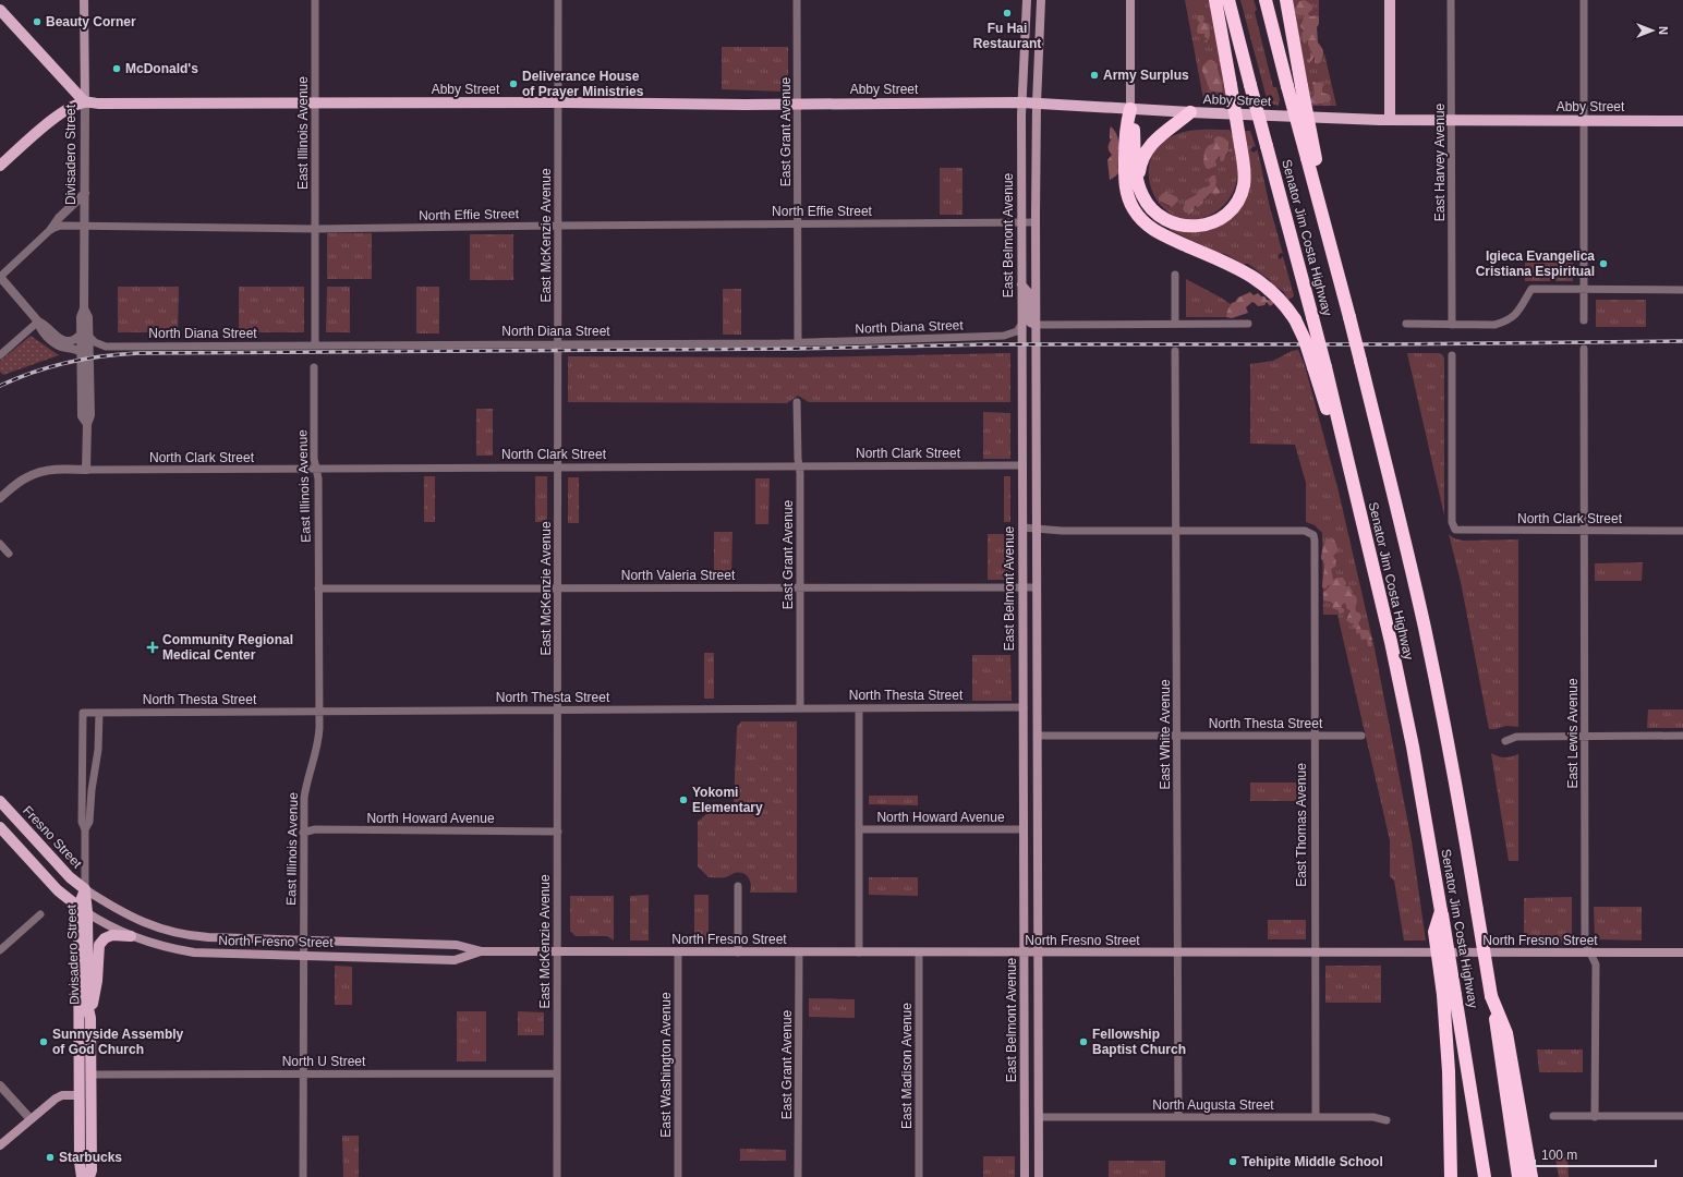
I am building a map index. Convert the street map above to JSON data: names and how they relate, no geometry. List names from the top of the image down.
{
  "streets": {
    "highway": ["Senator Jim Costa Highway"],
    "main road": [
      "Abby Street",
      "Divisadero Street",
      "East Belmont Avenue",
      "Fresno Street",
      "North Fresno Street"
    ],
    "street": [
      "East Grant Avenue",
      "East Illinois Avenue",
      "East Harvey Avenue",
      "North Effie Street",
      "East McKenzie Avenue",
      "North Diana Street",
      "North Clark Street",
      "North Valeria Street",
      "North Thesta Street",
      "East Lewis Avenue",
      "East White Avenue",
      "North Howard Avenue",
      "East Thomas Avenue",
      "North U Street",
      "East Washington Avenue",
      "East Madison Avenue",
      "North Augusta Street"
    ]
  },
  "crossings": [
    ["Abby Street", "East Grant Avenue"],
    ["Abby Street", "East Illinois Avenue"],
    ["Abby Street", "Divisadero Street"],
    ["Abby Street", "East Harvey Avenue"],
    ["Abby Street", "East McKenzie Avenue"],
    ["Abby Street", "East Belmont Avenue"],
    ["East Grant Avenue", "North Effie Street"],
    ["East Grant Avenue", "North Diana Street"],
    ["East Grant Avenue", "North Clark Street"],
    ["East Grant Avenue", "North Valeria Street"],
    ["East Grant Avenue", "North Thesta Street"],
    ["East Grant Avenue", "North Fresno Street"],
    ["East Illinois Avenue", "North Effie Street"],
    ["East Illinois Avenue", "North Diana Street"],
    ["East Illinois Avenue", "North Clark Street"],
    ["East Illinois Avenue", "North Valeria Street"],
    ["East Illinois Avenue", "North Thesta Street"],
    ["East Illinois Avenue", "North Howard Avenue"],
    ["East Illinois Avenue", "North Fresno Street"],
    ["East Illinois Avenue", "North U Street"],
    ["Divisadero Street", "North Effie Street"],
    ["Divisadero Street", "North Diana Street"],
    ["Divisadero Street", "North Clark Street"],
    ["Divisadero Street", "Fresno Street"],
    ["Divisadero Street", "North Fresno Street"],
    ["Divisadero Street", "North U Street"],
    ["North Effie Street", "East McKenzie Avenue"],
    ["North Effie Street", "East Belmont Avenue"],
    ["East McKenzie Avenue", "North Diana Street"],
    ["East McKenzie Avenue", "North Clark Street"],
    ["East McKenzie Avenue", "North Valeria Street"],
    ["East McKenzie Avenue", "North Thesta Street"],
    ["East McKenzie Avenue", "North Howard Avenue"],
    ["East McKenzie Avenue", "North Fresno Street"],
    ["East McKenzie Avenue", "North U Street"],
    ["East Belmont Avenue", "North Diana Street"],
    ["East Belmont Avenue", "North Clark Street"],
    ["East Belmont Avenue", "North Valeria Street"],
    ["East Belmont Avenue", "North Thesta Street"],
    ["East Belmont Avenue", "North Howard Avenue"],
    ["East Belmont Avenue", "North Fresno Street"],
    ["East Belmont Avenue", "North Augusta Street"],
    ["North Clark Street", "East Lewis Avenue"],
    ["North Thesta Street", "East White Avenue"],
    ["North Thesta Street", "East Thomas Avenue"],
    ["East Lewis Avenue", "North Fresno Street"],
    ["East White Avenue", "East Thomas Avenue"],
    ["East White Avenue", "North Fresno Street"],
    ["East White Avenue", "North Augusta Street"],
    ["East Thomas Avenue", "North Fresno Street"],
    ["East Thomas Avenue", "North Augusta Street"],
    ["Fresno Street", "North Fresno Street"],
    ["North Fresno Street", "East Washington Avenue"],
    ["North Fresno Street", "East Madison Avenue"]
  ],
  "places": {
    "other": [
      "Fu Hai Restaurant",
      "Beauty Corner",
      "McDonald's",
      "Army Surplus",
      "Deliverance House of Prayer Ministries",
      "Igieca Evangelica Cristiana Espiritual",
      "Yokomi Elementary",
      "Sunnyside Assembly of God Church",
      "Fellowship Baptist Church",
      "Starbucks",
      "Tehipite Middle School"
    ],
    "health": ["Community Regional Medical Center"]
  },
  "scale_bar": "100 m",
  "north": "right"
}
